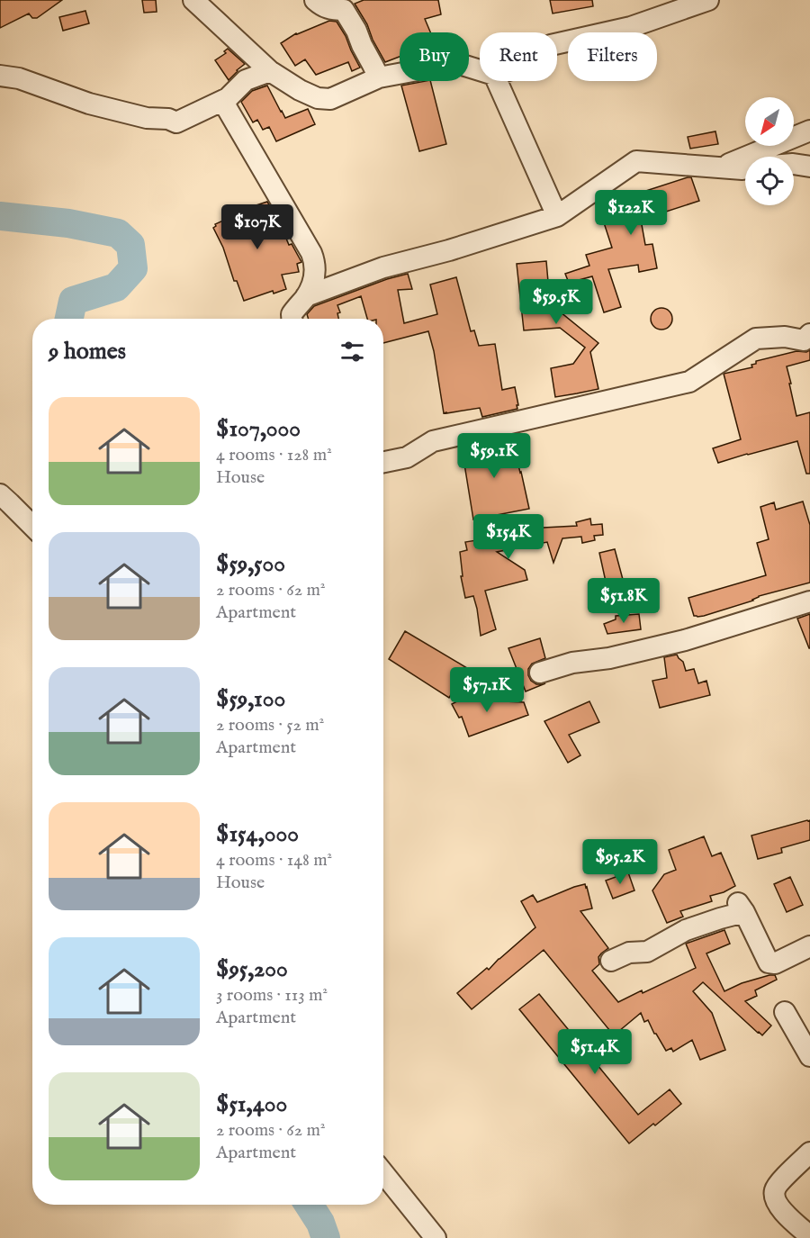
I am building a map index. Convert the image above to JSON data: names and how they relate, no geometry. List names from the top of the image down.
{
  "north": "bottom left",
  "page": {
    "chip": ["Buy", "Rent", "Filters"],
    "price": [
      "$122K",
      "$107K",
      "$59.5K",
      "$59.1K",
      "$154K",
      "$51.8K",
      "$57.1K",
      "$95.2K",
      "$51.4K"
    ],
    "heading": "9 homes",
    "list": [
      {
        "name": "$107,000",
        "note": "4 rooms · 128 m² · House"
      },
      {
        "name": "$59,500",
        "note": "2 rooms · 62 m² · Apartment"
      },
      {
        "name": "$59,100",
        "note": "2 rooms · 52 m² · Apartment"
      },
      {
        "name": "$154,000",
        "note": "4 rooms · 148 m² · House"
      },
      {
        "name": "$95,200",
        "note": "3 rooms · 113 m² · Apartment"
      },
      {
        "name": "$51,400",
        "note": "2 rooms · 62 m² · Apartment"
      }
    ]
  }
}
